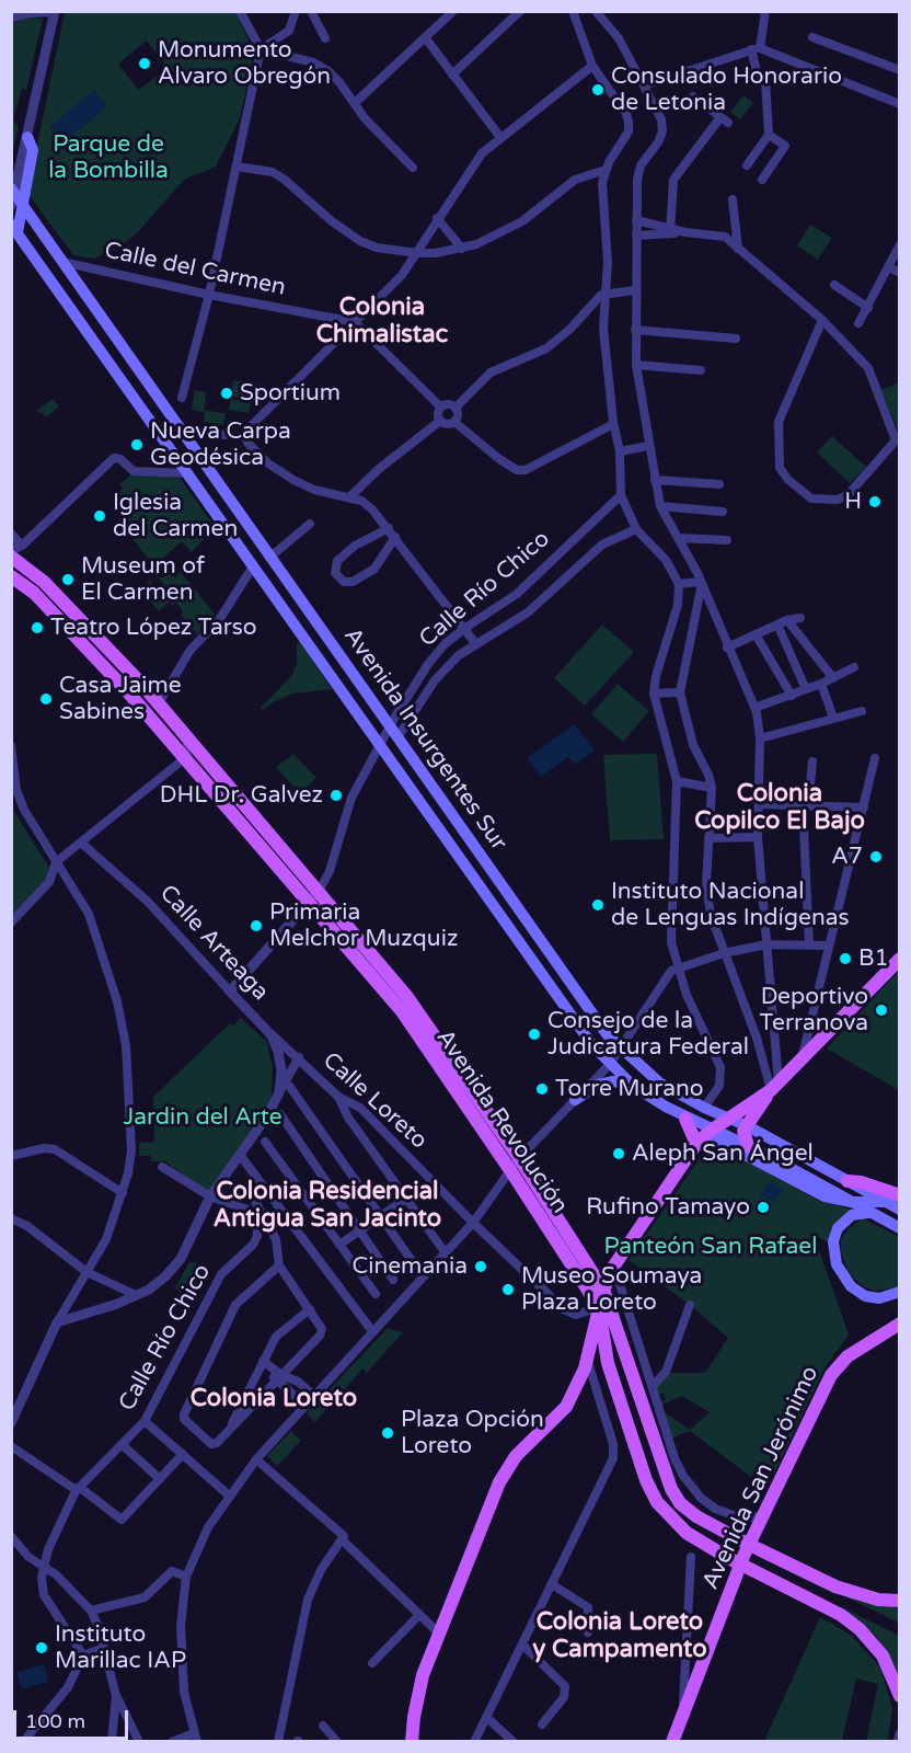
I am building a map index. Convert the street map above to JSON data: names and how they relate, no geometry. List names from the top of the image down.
{
  "streets": {
    "main road": ["Avenida Insurgentes Sur", "Avenida Revolución", "Avenida San Jerónimo"],
    "street": [
      "Calle del Carmen",
      "Calle Río Chico",
      "Calle Arteaga",
      "Calle Loreto"
    ]
  },
  "crossings": [
    ["Calle del Carmen", "Avenida Insurgentes Sur"],
    ["Calle Río Chico", "Avenida Insurgentes Sur"],
    ["Calle Río Chico", "Calle Arteaga"],
    ["Calle Río Chico", "Avenida Revolución"],
    ["Calle Arteaga", "Calle Loreto"],
    ["Calle Loreto", "Avenida Revolución"]
  ],
  "districts": [
    "Colonia Chimalistac",
    "Colonia Copilco El Bajo",
    "Colonia Residencial Antigua San Jacinto",
    "Colonia Loreto",
    "Colonia Loreto y Campamento"
  ],
  "parks": ["Parque de la Bombilla", "Jardin del Arte", "Panteón San Rafael"],
  "places": [
    "Monumento Alvaro Obregón",
    "Consulado Honorario de Letonia",
    "Sportium",
    "Nueva Carpa Geodésica",
    "H",
    "Iglesia del Carmen",
    "Museum of El Carmen",
    "Teatro López Tarso",
    "Casa Jaime Sabines",
    "DHL Dr. Galvez",
    "A7",
    "Instituto Nacional de Lenguas Indígenas",
    "Primaria Melchor Muzquiz",
    "B1",
    "Deportivo Terranova",
    "Consejo de la Judicatura Federal",
    "Torre Murano",
    "Aleph San Ángel",
    "Rufino Tamayo",
    "Cinemania",
    "Museo Soumaya Plaza Loreto",
    "Plaza Opción Loreto",
    "Instituto Marillac IAP"
  ],
  "scale_bar": "100 m"
}
